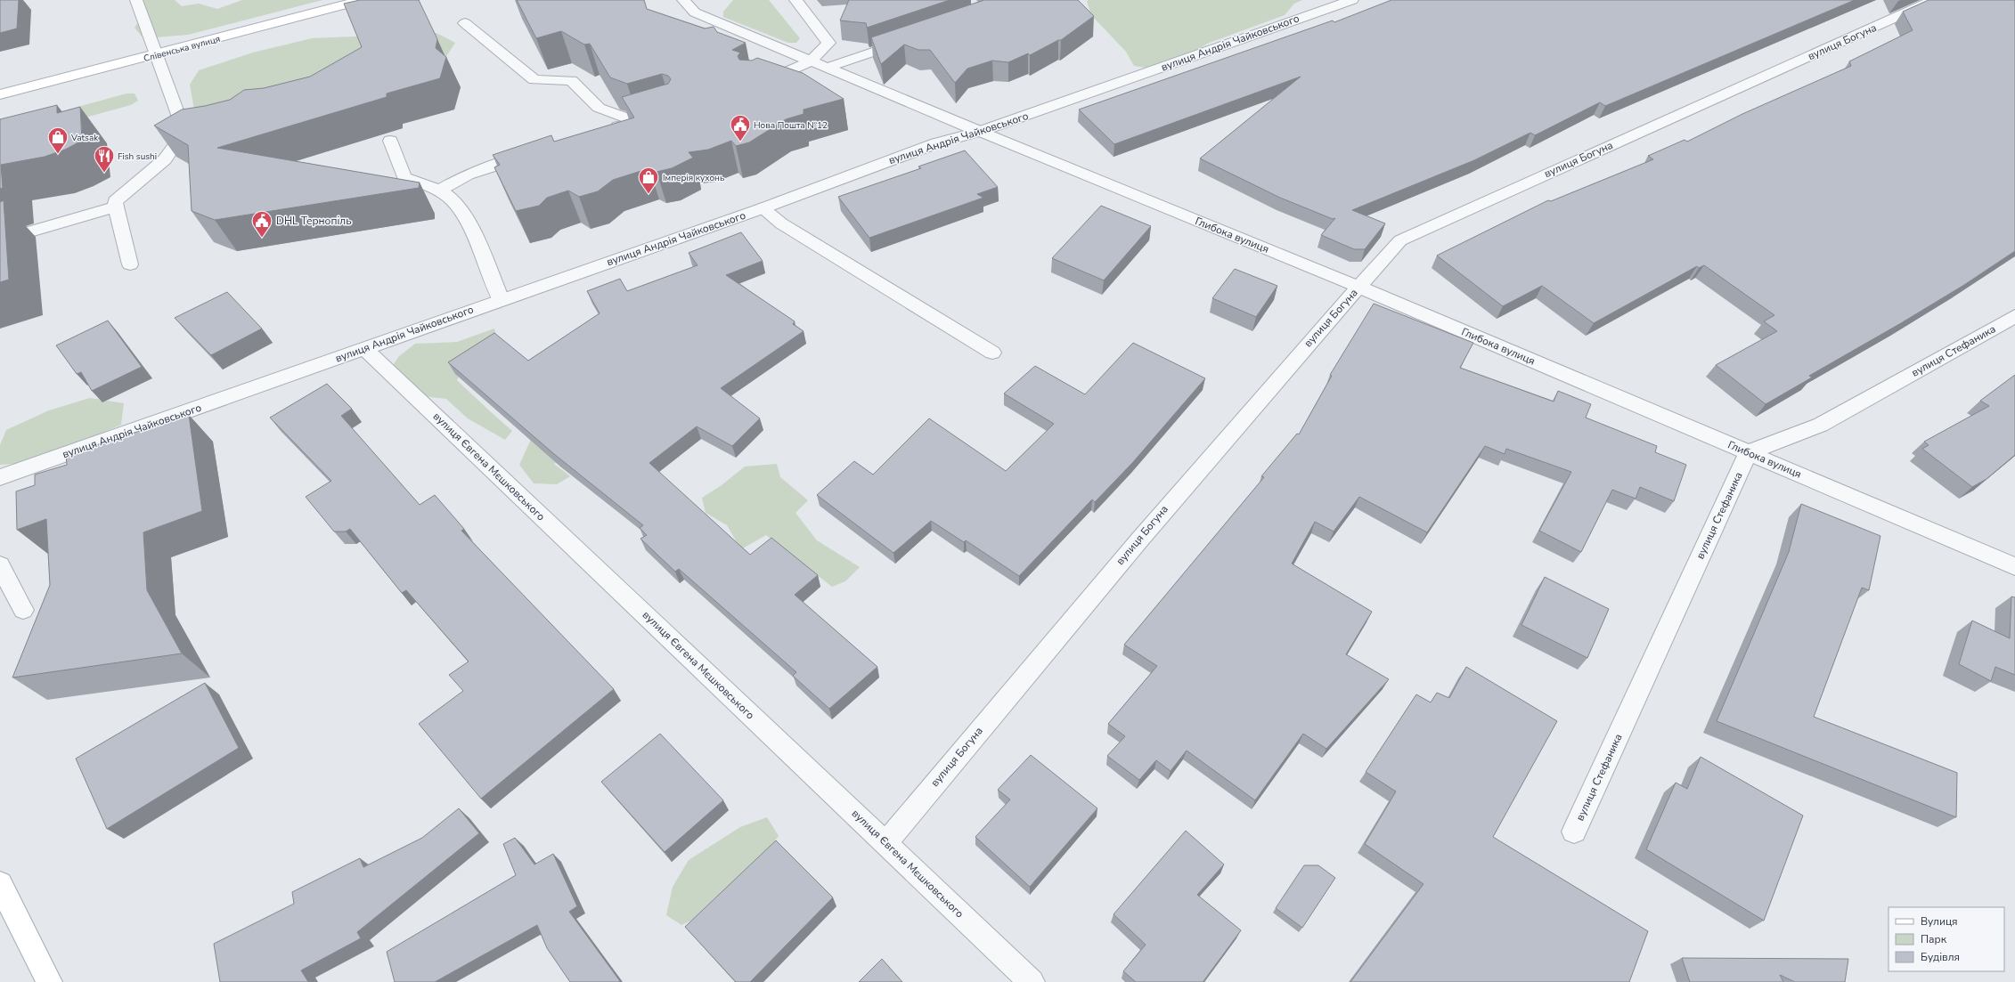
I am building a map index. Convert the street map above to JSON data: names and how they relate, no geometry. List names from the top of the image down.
{
  "streets": {
    "main road": ["Слівенська вулиця"],
    "street": [
      "вулиця Богуна",
      "вулиця Андрія Чайковського",
      "Глибока вулиця",
      "вулиця Стефаника",
      "вулиця Євгена Мєшковського"
    ]
  },
  "crossings": [
    ["вулиця Богуна", "Глибока вулиця"],
    ["вулиця Богуна", "вулиця Євгена Мєшковського"],
    ["вулиця Андрія Чайковського", "Глибока вулиця"],
    ["вулиця Андрія Чайковського", "вулиця Євгена Мєшковського"],
    ["Глибока вулиця", "вулиця Стефаника"]
  ],
  "places": {
    "public building": ["Нова Пошта №12", "DHL Тернопіль"],
    "shop": ["Vatsak", "Імперія кухонь"],
    "restaurant": ["Fish sushi"]
  },
  "legend": ["Вулиця", "Парк", "Будівля"]
}
